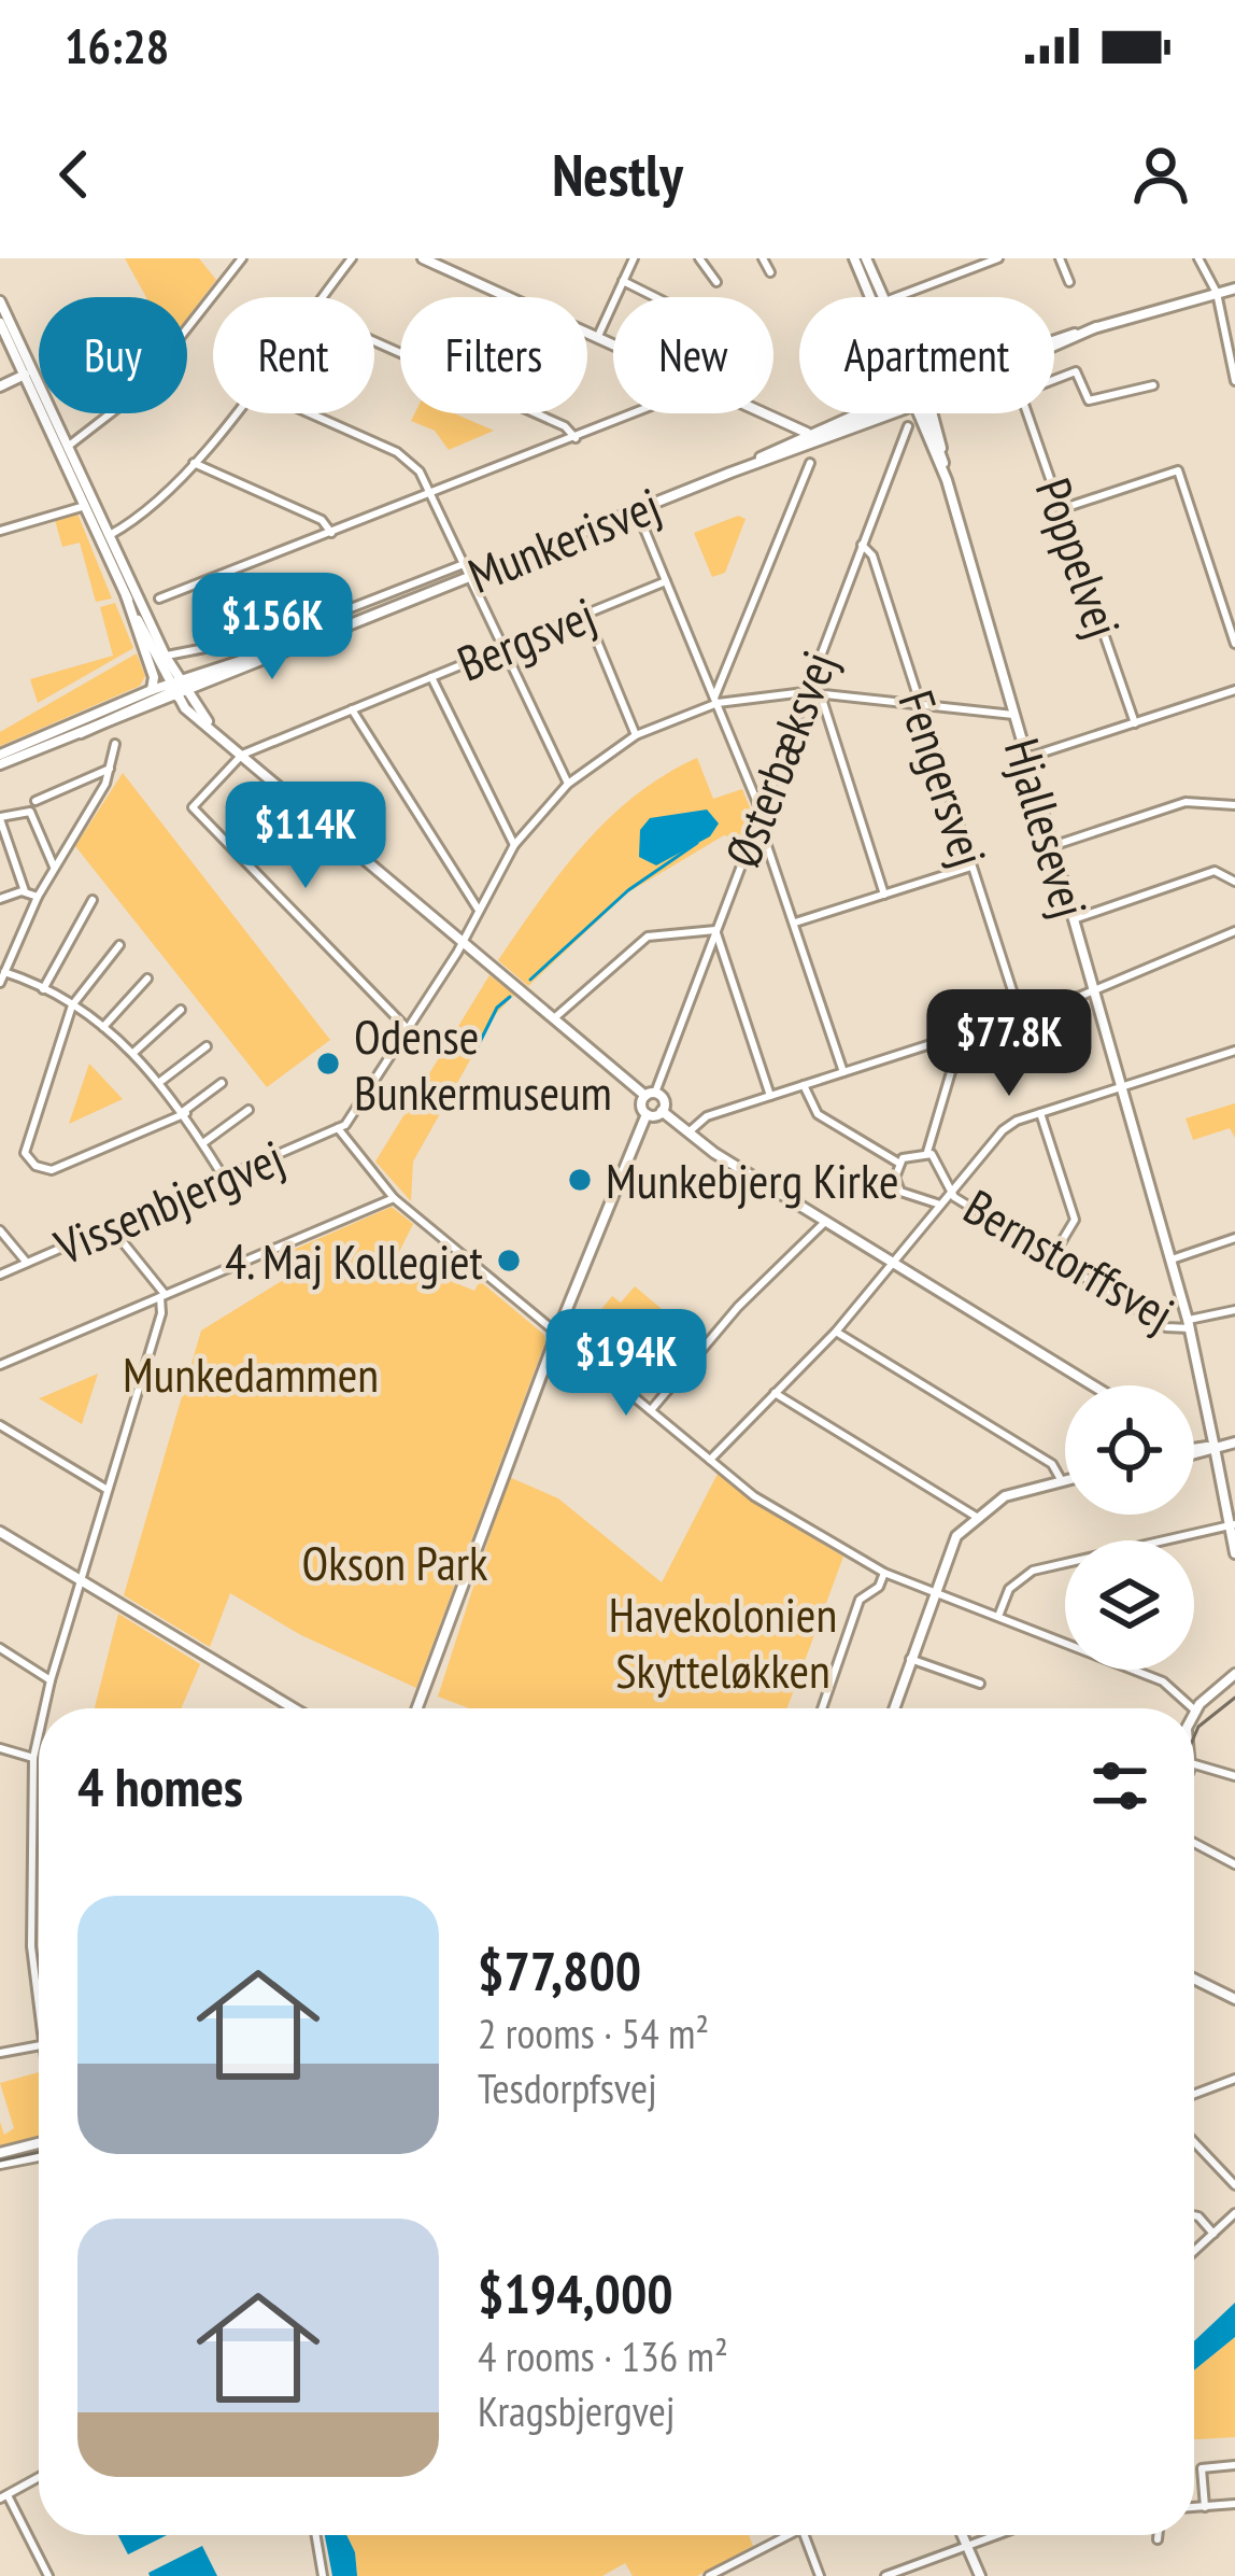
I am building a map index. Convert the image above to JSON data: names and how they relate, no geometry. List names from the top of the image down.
{
  "streets": {
    "street": [
      "Munkerisvej",
      "Poppelvej",
      "Bergsvej",
      "Østerbæksvej",
      "Fengersvej",
      "Hjallesevej",
      "Vissenbjergvej",
      "Bernstorffsvej"
    ]
  },
  "crossings": [
    ["Østerbæksvej", "Fengersvej"],
    ["Hjallesevej", "Bernstorffsvej"]
  ],
  "parks": ["Munkedammen", "Okson Park", "Havekolonien Skytteløkken"],
  "places": ["Odense Bunkermuseum", "Munkebjerg Kirke", "4. Maj Kollegiet"],
  "page": {
    "status": "16:28",
    "header": "Nestly",
    "chip": [
      "Buy",
      "Rent",
      "Filters",
      "New",
      "Apartment"
    ],
    "price": [
      "$156K",
      "$114K",
      "$77.8K",
      "$194K"
    ],
    "heading": "4 homes",
    "list": [
      {
        "name": "$77,800",
        "note": "2 rooms · 54 m² · Tesdorpfsvej"
      },
      {
        "name": "$194,000",
        "note": "4 rooms · 136 m² · Kragsbjergvej"
      }
    ]
  }
}
